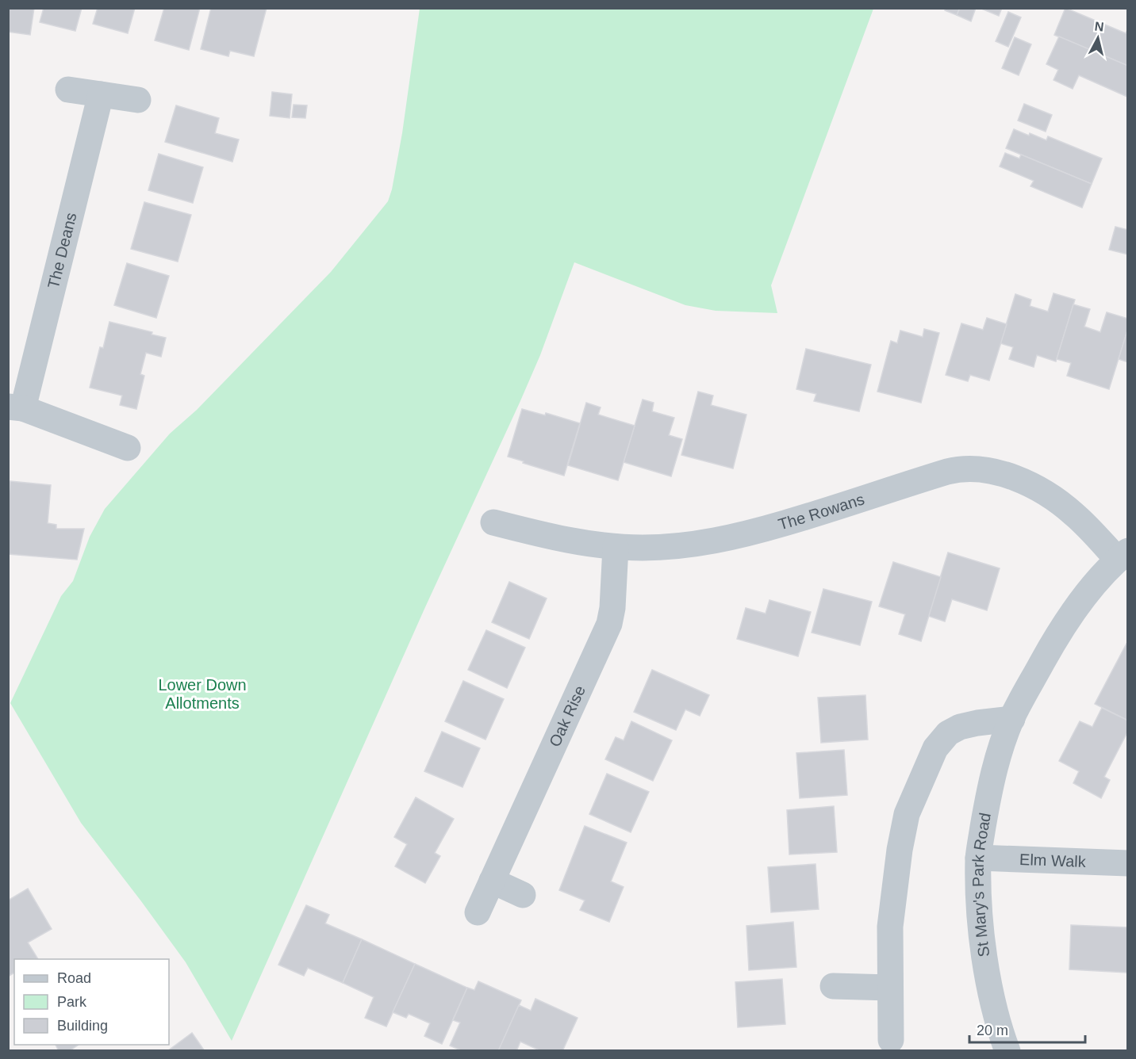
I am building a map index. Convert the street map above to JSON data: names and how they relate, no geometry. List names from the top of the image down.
{
  "streets": {
    "street": [
      "The Deans",
      "The Rowans",
      "Oak Rise",
      "Elm Walk",
      "St Mary's Park Road"
    ]
  },
  "crossings": [
    ["The Rowans", "Oak Rise"],
    ["The Rowans", "St Mary's Park Road"],
    ["Elm Walk", "St Mary's Park Road"]
  ],
  "parks": ["Lower Down Allotments"],
  "legend": ["Road", "Park", "Building"],
  "scale_bar": "20 m",
  "north": "top"
}
